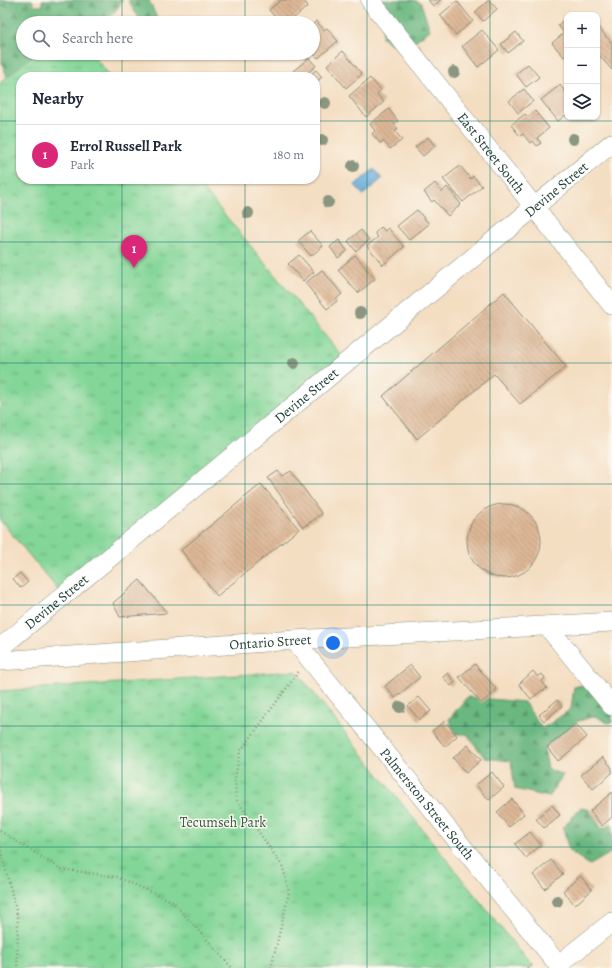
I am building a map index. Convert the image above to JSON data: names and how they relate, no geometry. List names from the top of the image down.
{
  "streets": {
    "street": [
      "East Street South",
      "Devine Street",
      "Ontario Street",
      "Palmerston Street South"
    ]
  },
  "crossings": [
    ["East Street South", "Devine Street"],
    ["Ontario Street", "Palmerston Street South"]
  ],
  "parks": ["Tecumseh Park"],
  "page": {
    "map_buttons": ["+", "−"],
    "search": "Search here",
    "heading": "Nearby",
    "list": [
      {
        "mark": "1",
        "name": "Errol Russell Park",
        "note": "Park",
        "value": "180 m"
      }
    ],
    "pins": "1"
  }
}
